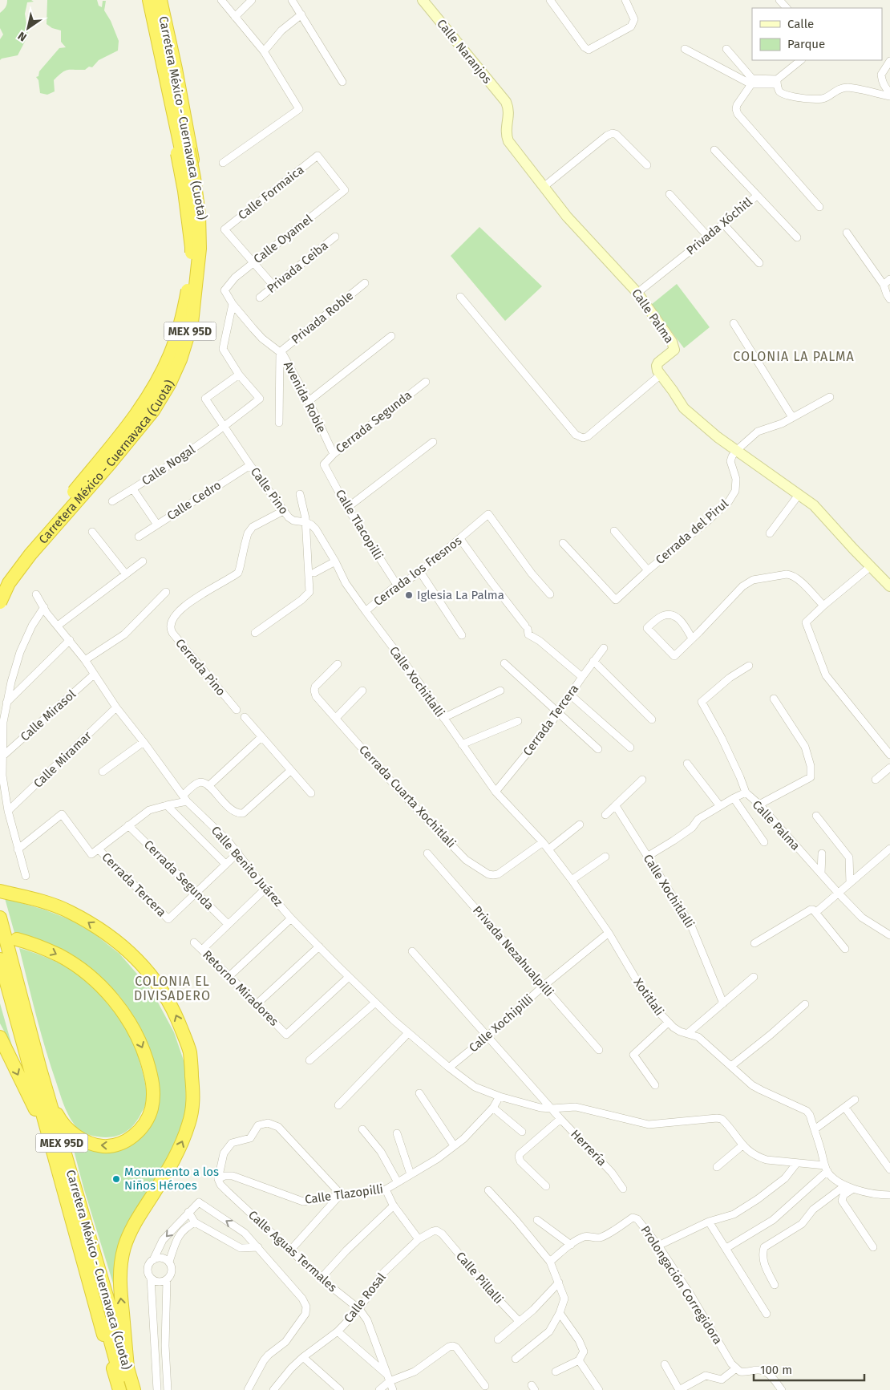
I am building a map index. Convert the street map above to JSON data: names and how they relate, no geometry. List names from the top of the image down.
{
  "streets": {
    "highway": ["Carretera México - Cuernavaca (Cuota)", "MEX 95D"],
    "street": [
      "Calle Naranjos",
      "Calle Formaica",
      "Privada Xóchitl",
      "Calle Oyamel",
      "Privada Ceiba",
      "Calle Palma",
      "Privada Roble",
      "Avenida Roble",
      "Cerrada Segunda",
      "Calle Nogal",
      "Calle Pino",
      "Calle Cedro",
      "Calle Tlacopilli",
      "Cerrada del Pirul",
      "Cerrada los Fresnos",
      "Cerrada Pino",
      "Calle Xochitlalli",
      "Calle Mirasol",
      "Cerrada Tercera",
      "Calle Miramar",
      "Cerrada Cuarta Xochitlali",
      "Calle Benito Juárez",
      "Privada Nezahualpilli",
      "Retorno Miradores",
      "Xotitlali",
      "Calle Xochipilli",
      "Herrería",
      "Calle Tlazopilli",
      "Calle Aguas Termales",
      "Calle Pillalli",
      "Prolongación Corregidora",
      "Calle Rosal"
    ]
  },
  "crossings": [
    ["Calle Naranjos", "Calle Palma"],
    ["Calle Formaica", "Calle Oyamel"],
    ["Privada Xóchitl", "Calle Palma"],
    ["Calle Oyamel", "Avenida Roble"],
    ["Calle Palma", "Calle Xochitlalli"],
    ["Privada Roble", "Avenida Roble"],
    ["Avenida Roble", "Cerrada Segunda"],
    ["Cerrada Segunda", "Calle Tlacopilli"],
    ["Cerrada Segunda", "Cerrada Tercera"],
    ["Calle Nogal", "Calle Pino"],
    ["Calle Pino", "Calle Cedro"],
    ["Calle Pino", "Cerrada los Fresnos"],
    ["Calle Pino", "Cerrada Pino"],
    ["Calle Pino", "Calle Xochitlalli"],
    ["Calle Tlacopilli", "Cerrada los Fresnos"],
    ["Cerrada los Fresnos", "Calle Xochitlalli"],
    ["Calle Xochitlalli", "Cerrada Tercera"],
    ["Calle Xochitlalli", "Xotitlali"],
    ["Calle Mirasol", "Calle Benito Juárez"],
    ["Cerrada Tercera", "Xotitlali"],
    ["Calle Miramar", "Calle Benito Juárez"],
    ["Cerrada Cuarta Xochitlali", "Xotitlali"],
    ["Calle Benito Juárez", "Retorno Miradores"],
    ["Calle Benito Juárez", "Calle Xochipilli"],
    ["Calle Benito Juárez", "Calle Tlazopilli"],
    ["Privada Nezahualpilli", "Calle Xochipilli"],
    ["Xotitlali", "Calle Xochipilli"],
    ["Calle Xochipilli", "Herrería"],
    ["Calle Tlazopilli", "Calle Aguas Termales"],
    ["Calle Aguas Termales", "Calle Rosal"],
    ["Calle Pillalli", "Calle Rosal"]
  ],
  "districts": ["COLONIA LA PALMA", "COLONIA EL DIVISADERO"],
  "places": ["Iglesia La Palma", "Monumento a los Niños Héroes"],
  "legend": ["Calle", "Parque"],
  "scale_bar": "100 m",
  "north": "bottom left"
}
